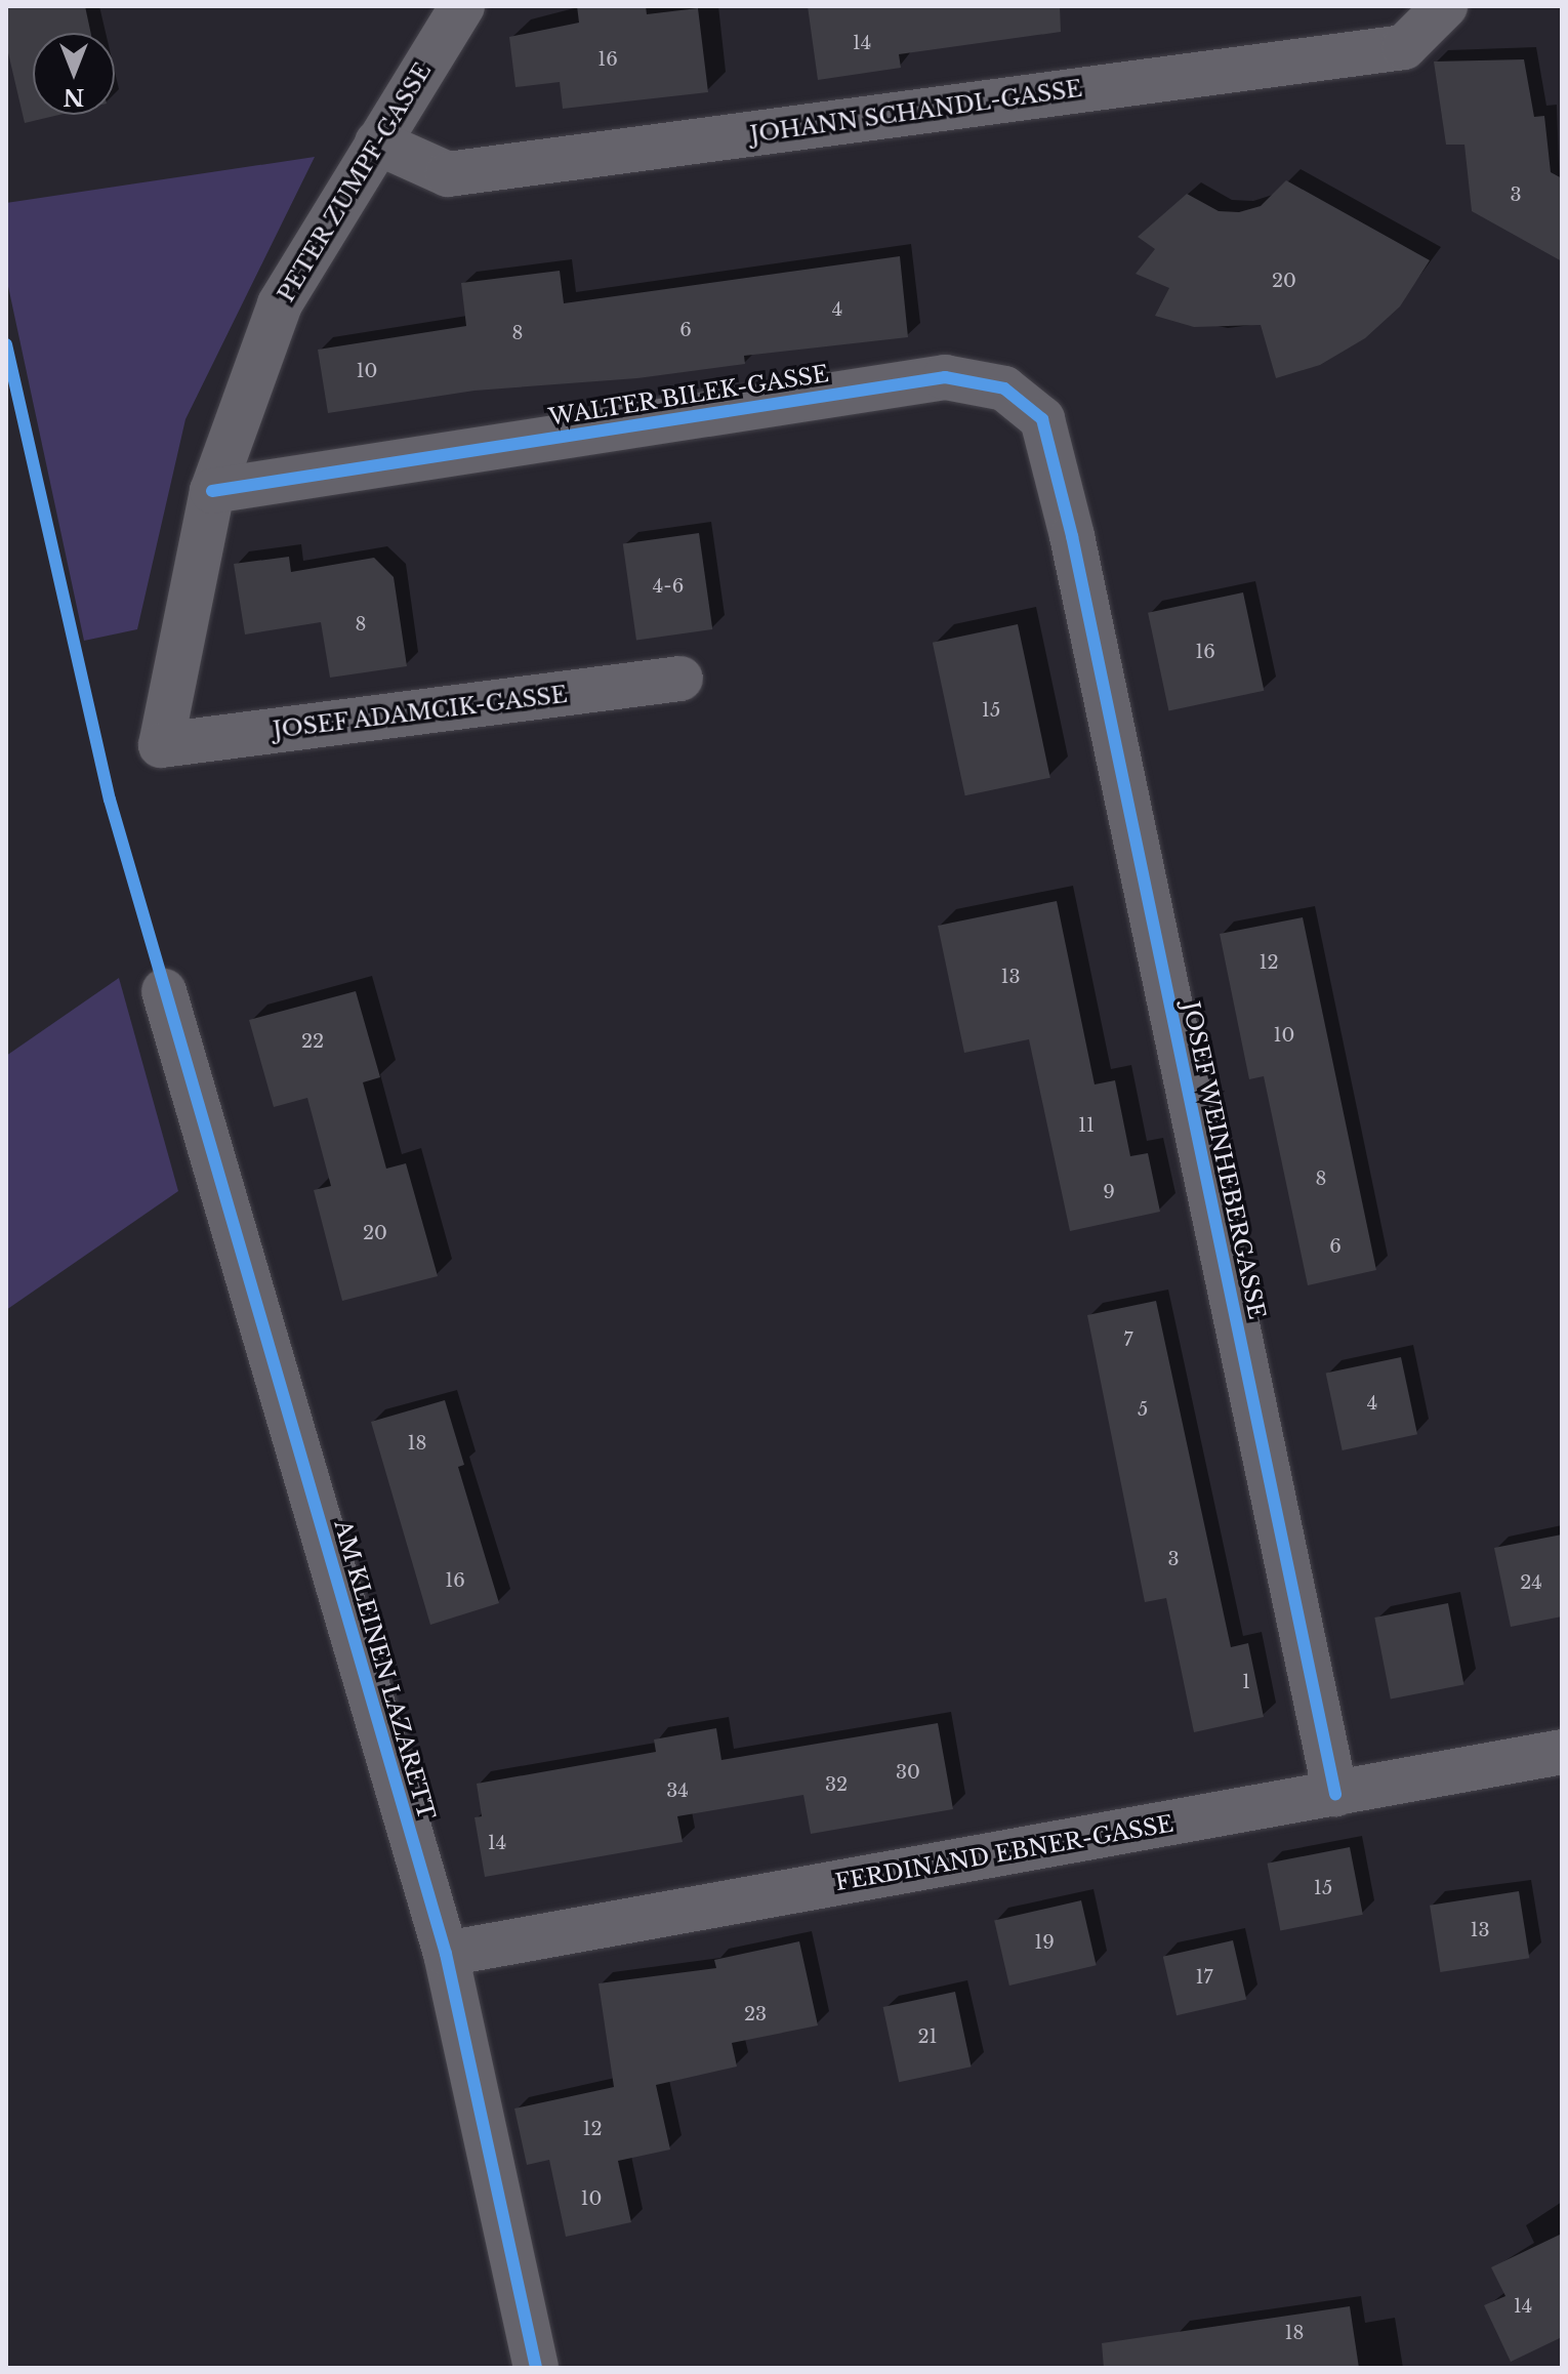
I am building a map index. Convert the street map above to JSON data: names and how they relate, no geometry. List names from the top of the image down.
{
  "streets": {
    "street": [
      "JOHANN SCHANDL-GASSE",
      "PETER ZUMPF-GASSE",
      "WALTER BILEK-GASSE",
      "JOSEF ADAMCIK-GASSE",
      "JOSEF WEINHEBERGASSE",
      "AM KLEINEN LAZARETT",
      "FERDINAND EBNER-GASSE"
    ]
  },
  "crossings": [
    ["JOHANN SCHANDL-GASSE", "PETER ZUMPF-GASSE"],
    ["PETER ZUMPF-GASSE", "WALTER BILEK-GASSE"],
    ["PETER ZUMPF-GASSE", "JOSEF ADAMCIK-GASSE"],
    ["WALTER BILEK-GASSE", "JOSEF WEINHEBERGASSE"],
    ["JOSEF WEINHEBERGASSE", "FERDINAND EBNER-GASSE"],
    ["AM KLEINEN LAZARETT", "FERDINAND EBNER-GASSE"]
  ],
  "house_numbers": [
    "14",
    "16",
    "3",
    "20",
    "4",
    "6",
    "8",
    "10",
    "4-6",
    "8",
    "16",
    "15",
    "12",
    "13",
    "10",
    "22",
    "11",
    "8",
    "9",
    "20",
    "6",
    "7",
    "4",
    "5",
    "18",
    "3",
    "16",
    "24",
    "1",
    "30",
    "32",
    "34",
    "14",
    "15",
    "13",
    "19",
    "17",
    "23",
    "21",
    "12",
    "10",
    "14",
    "18"
  ],
  "north": "bottom"
}
